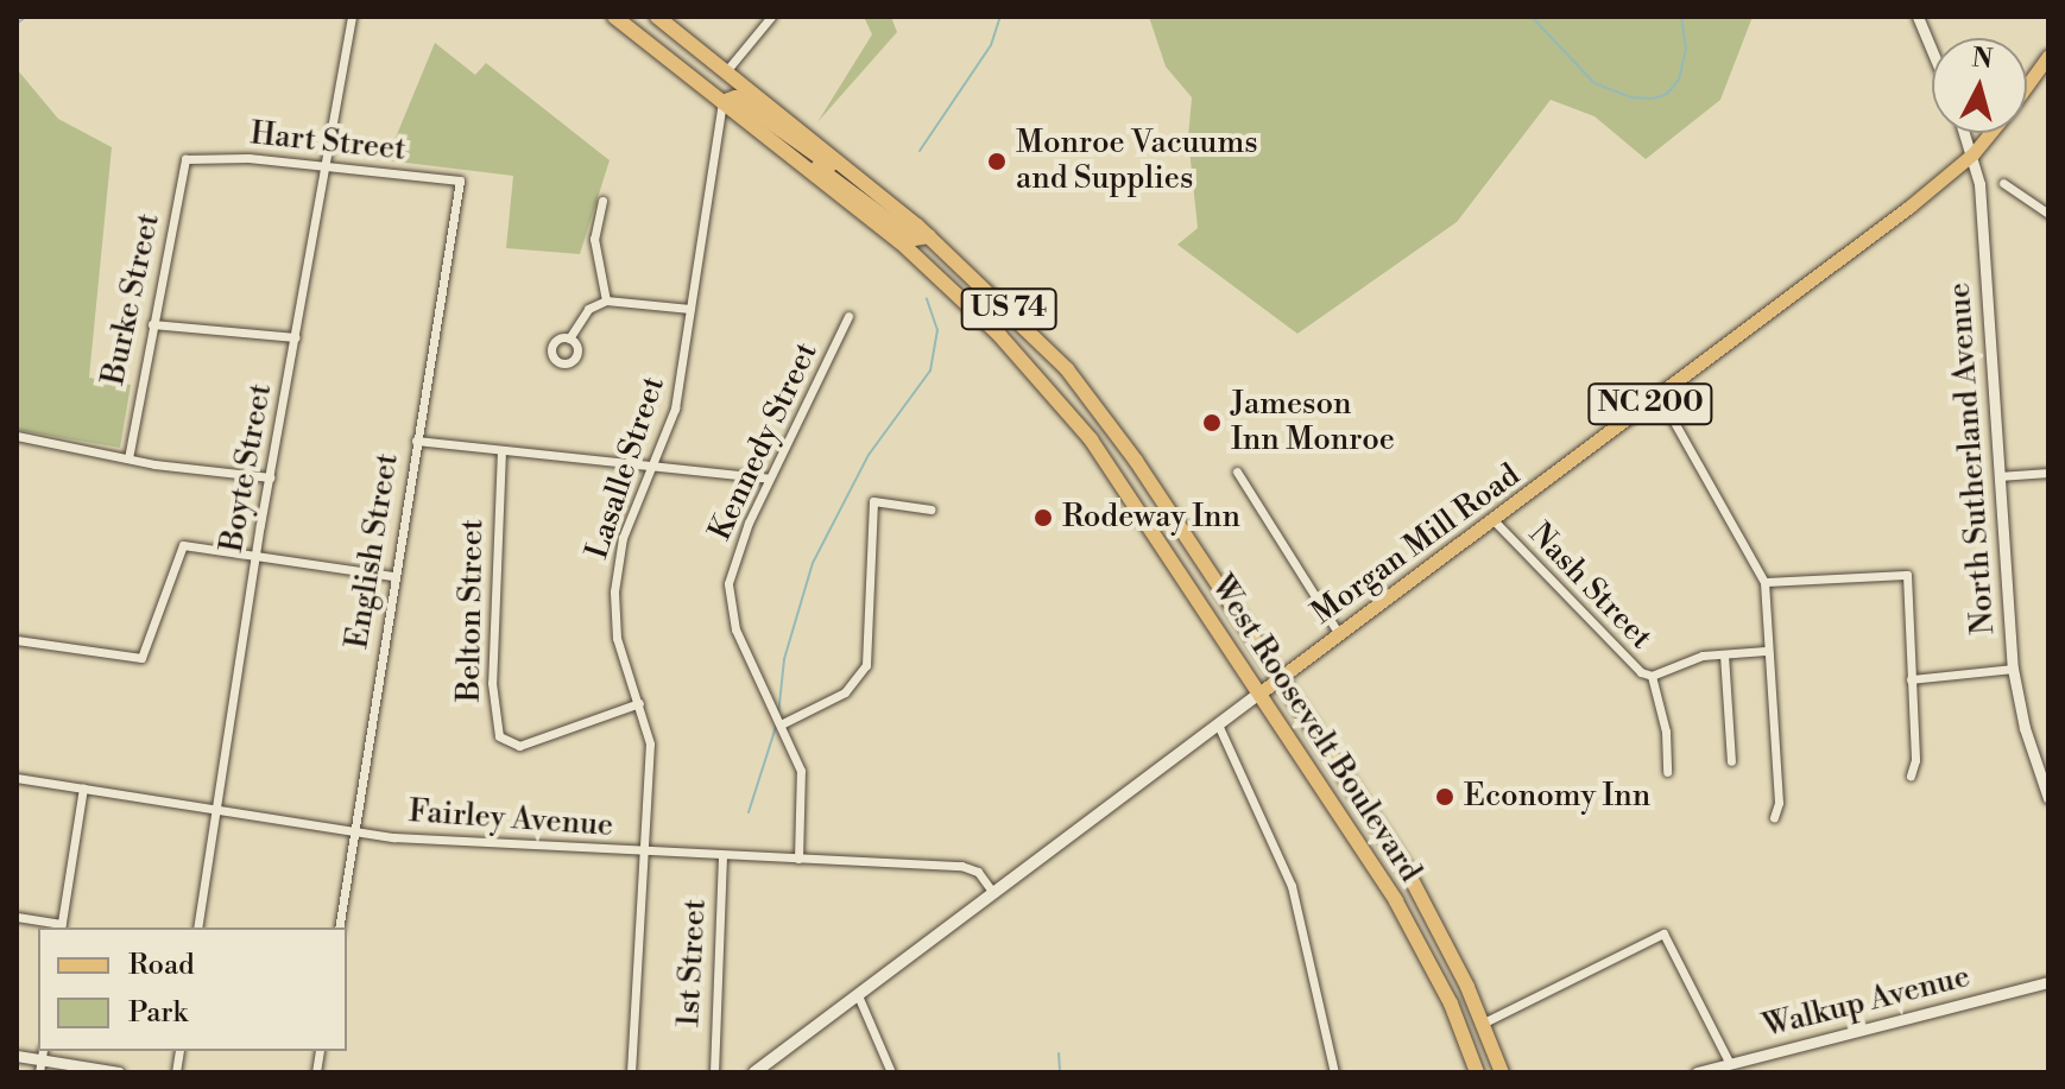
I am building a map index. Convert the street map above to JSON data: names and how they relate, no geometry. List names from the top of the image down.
{
  "streets": {
    "highway": ["US 74", "West Roosevelt Boulevard"],
    "main road": ["NC 200", "Morgan Mill Road"],
    "street": [
      "Hart Street",
      "Burke Street",
      "Kennedy Street",
      "North Sutherland Avenue",
      "Boyte Street",
      "Lasalle Street",
      "English Street",
      "Nash Street",
      "Belton Street",
      "Fairley Avenue",
      "1st Street",
      "Walkup Avenue"
    ]
  },
  "crossings": [
    ["Hart Street", "Burke Street"],
    ["Hart Street", "Boyte Street"],
    ["Hart Street", "English Street"],
    ["Kennedy Street", "Fairley Avenue"],
    ["North Sutherland Avenue", "Morgan Mill Road"],
    ["Boyte Street", "Fairley Avenue"],
    ["Lasalle Street", "Belton Street"],
    ["Lasalle Street", "West Roosevelt Boulevard"],
    ["Lasalle Street", "Fairley Avenue"],
    ["Morgan Mill Road", "Nash Street"],
    ["Morgan Mill Road", "West Roosevelt Boulevard"],
    ["Morgan Mill Road", "Fairley Avenue"],
    ["English Street", "Fairley Avenue"],
    ["Fairley Avenue", "1st Street"]
  ],
  "places": [
    "Monroe Vacuums and Supplies",
    "Jameson Inn Monroe",
    "Rodeway Inn",
    "Economy Inn"
  ],
  "legend": ["Road", "Park"],
  "north": "top"
}
